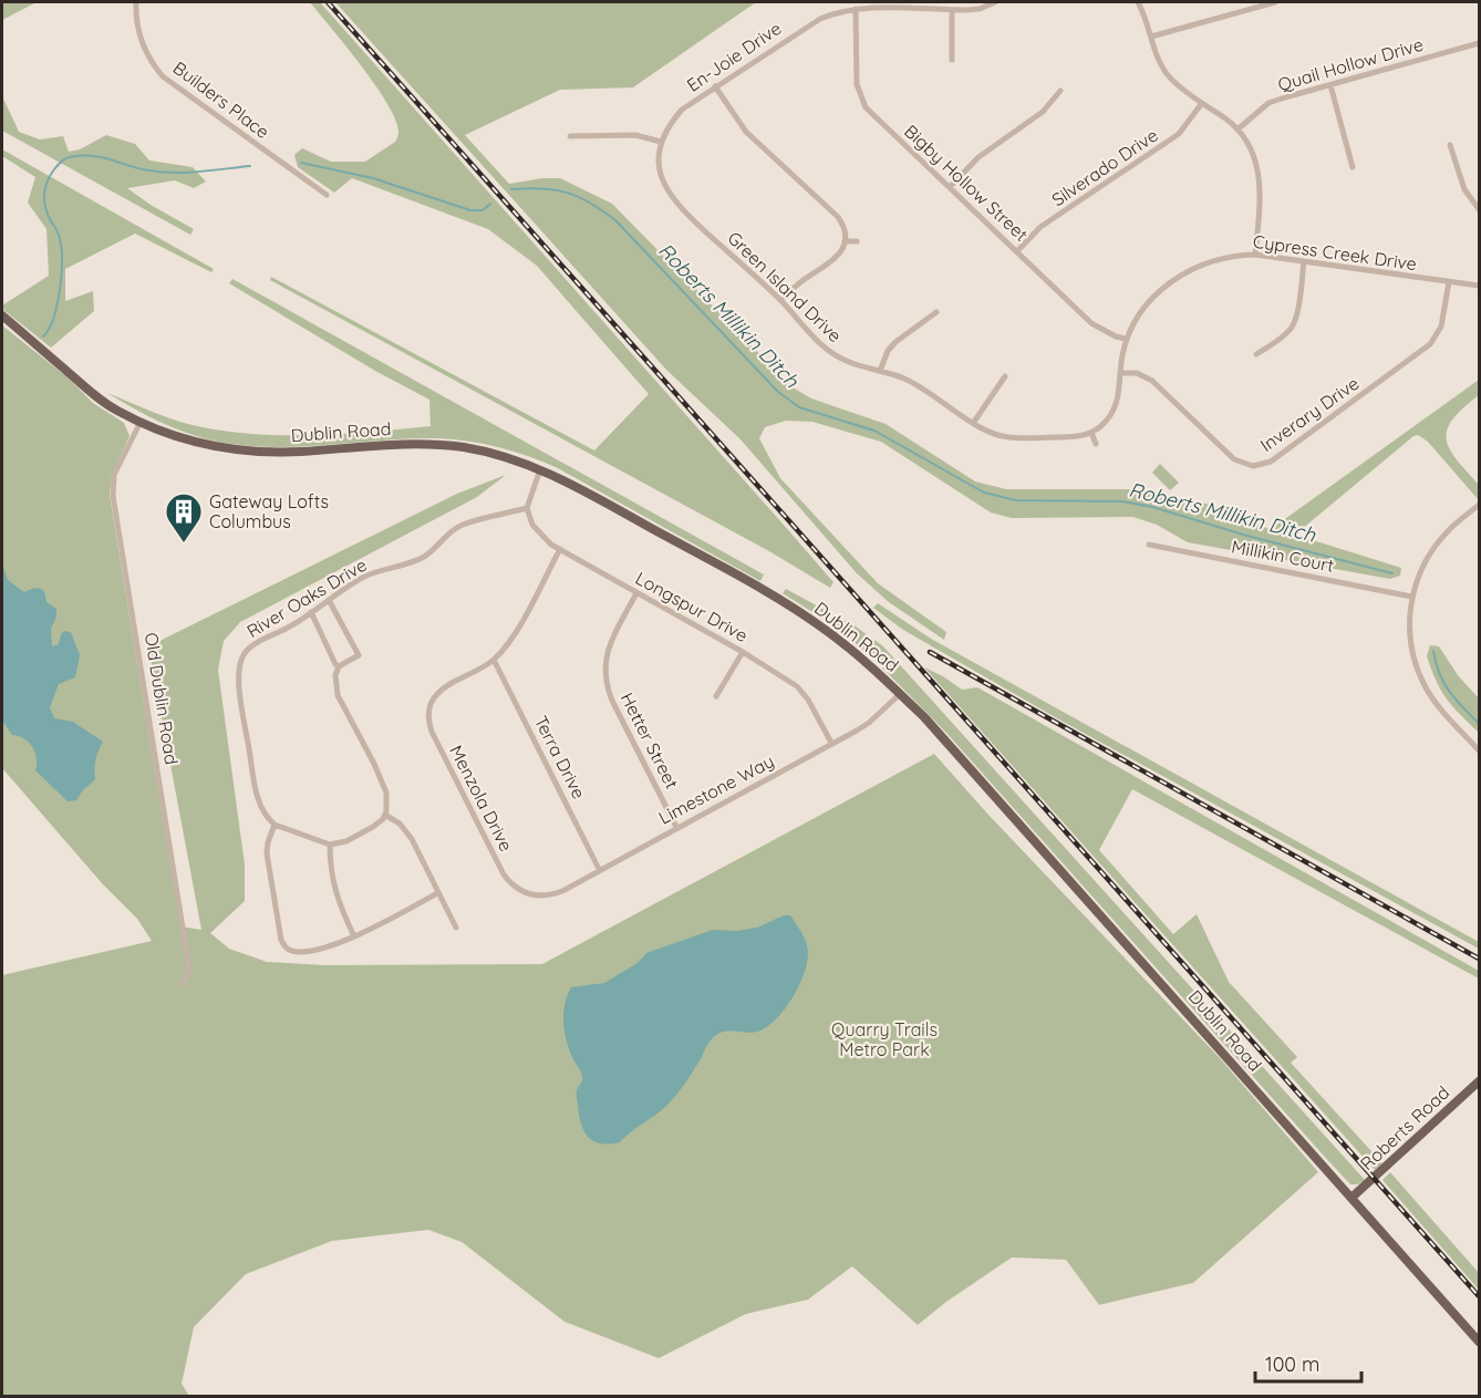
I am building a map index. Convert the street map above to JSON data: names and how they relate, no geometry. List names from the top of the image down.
{
  "streets": {
    "main road": ["Dublin Road", "Roberts Road"],
    "street": [
      "En-Joie Drive",
      "Quail Hollow Drive",
      "Builders Place",
      "Silverado Drive",
      "Bigby Hollow Street",
      "Cypress Creek Drive",
      "Green Island Drive",
      "Inverary Drive",
      "Millikin Court",
      "River Oaks Drive",
      "Longspur Drive",
      "Old Dublin Road",
      "Hetter Street",
      "Terra Drive",
      "Limestone Way",
      "Menzola Drive"
    ]
  },
  "crossings": [
    ["En-Joie Drive", "Bigby Hollow Street"],
    ["En-Joie Drive", "Green Island Drive"],
    ["Silverado Drive", "Bigby Hollow Street"],
    ["Bigby Hollow Street", "Cypress Creek Drive"],
    ["Cypress Creek Drive", "Green Island Drive"],
    ["Cypress Creek Drive", "Inverary Drive"],
    ["Dublin Road", "Old Dublin Road"],
    ["Dublin Road", "Limestone Way"],
    ["Dublin Road", "Roberts Road"],
    ["River Oaks Drive", "Longspur Drive"],
    ["Longspur Drive", "Hetter Street"],
    ["Longspur Drive", "Limestone Way"],
    ["Hetter Street", "Limestone Way"],
    ["Terra Drive", "Limestone Way"],
    ["Terra Drive", "Menzola Drive"],
    ["Limestone Way", "Menzola Drive"]
  ],
  "water": ["Roberts Millikin Ditch"],
  "parks": ["Quarry Trails Metro Park"],
  "places": {
    "building": ["Gateway Lofts Columbus"]
  },
  "scale_bar": "100 m"
}
